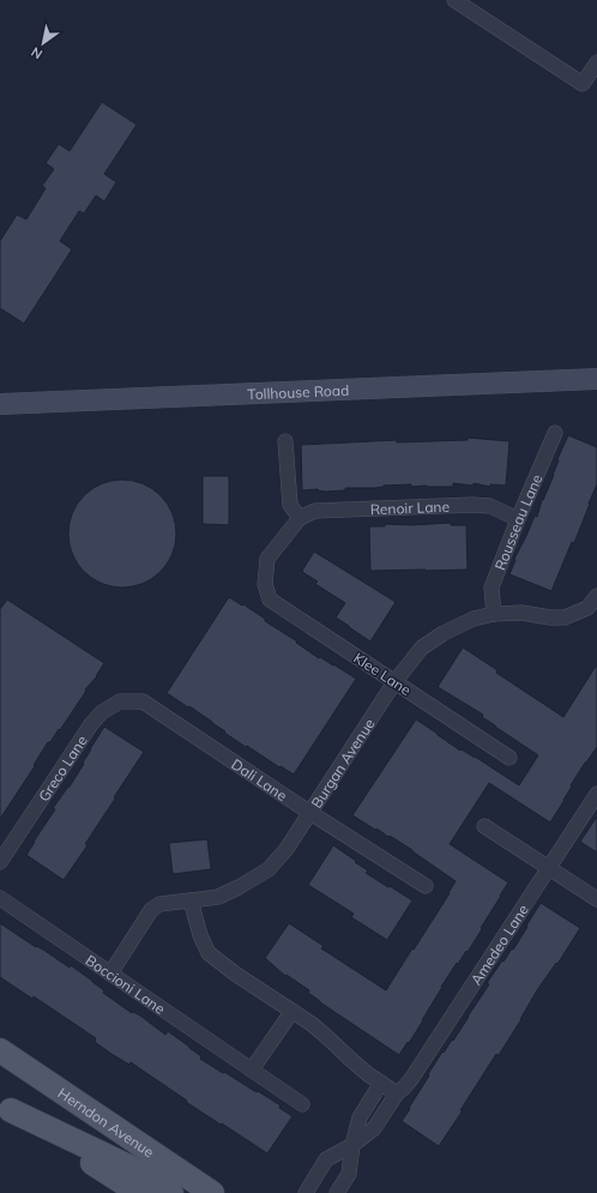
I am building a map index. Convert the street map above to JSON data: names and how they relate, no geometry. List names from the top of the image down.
{
  "streets": {
    "main road": ["Herndon Avenue"],
    "street": [
      "Tollhouse Road",
      "Renoir Lane",
      "Rousseau Lane",
      "Klee Lane",
      "Burgan Avenue",
      "Greco Lane",
      "Dali Lane",
      "Amedeo Lane",
      "Boccioni Lane"
    ]
  },
  "crossings": [
    ["Renoir Lane", "Rousseau Lane"],
    ["Renoir Lane", "Klee Lane"],
    ["Rousseau Lane", "Burgan Avenue"],
    ["Klee Lane", "Burgan Avenue"],
    ["Burgan Avenue", "Dali Lane"],
    ["Burgan Avenue", "Boccioni Lane"],
    ["Greco Lane", "Dali Lane"]
  ],
  "north": "bottom left"
}
